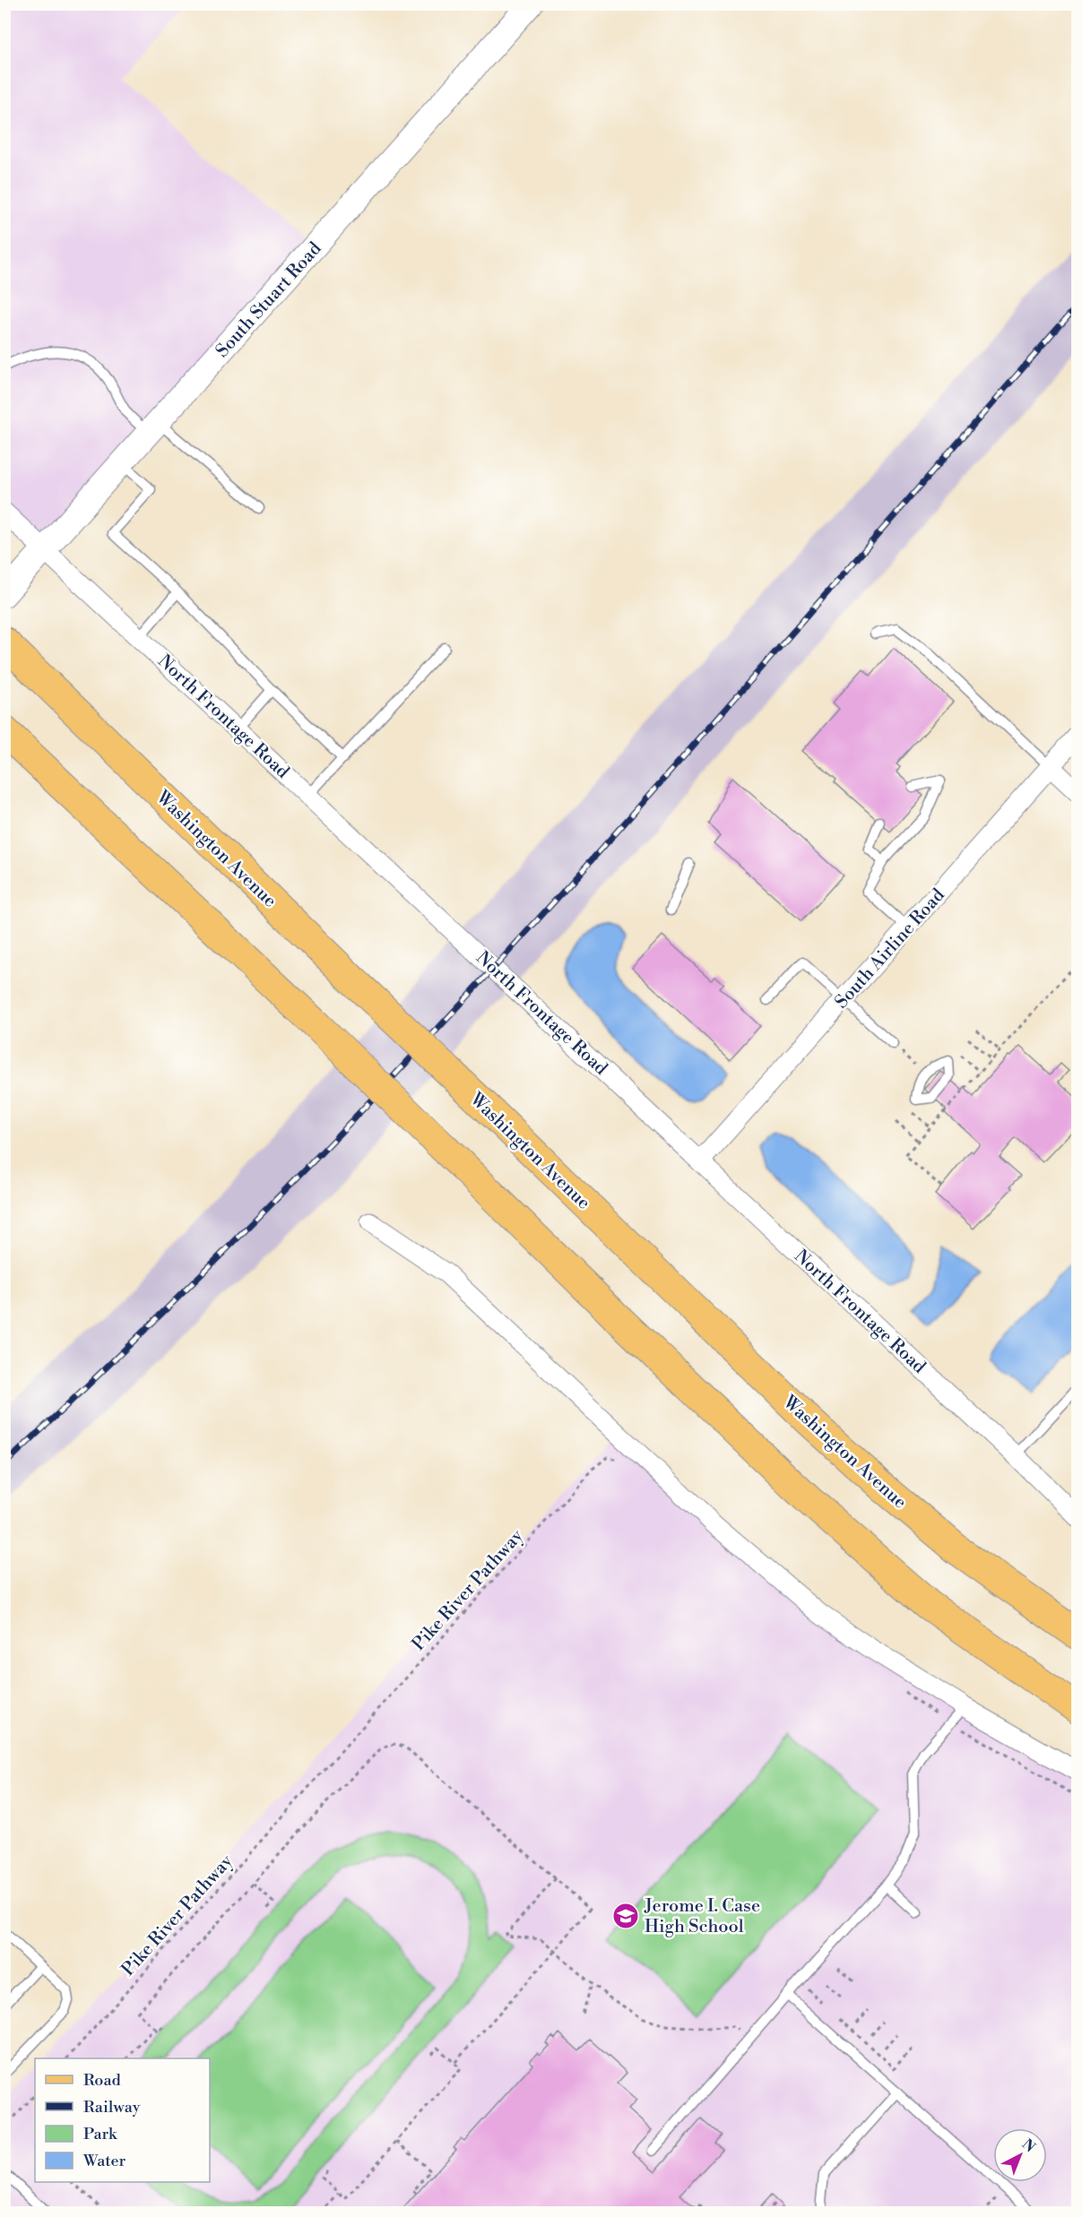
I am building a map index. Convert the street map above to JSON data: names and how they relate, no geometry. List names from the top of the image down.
{
  "streets": {
    "main road": ["Washington Avenue"],
    "street": ["South Stuart Road", "North Frontage Road", "South Airline Road"],
    "path": ["Pike River Pathway"]
  },
  "crossings": [
    ["South Stuart Road", "North Frontage Road"],
    ["North Frontage Road", "South Airline Road"]
  ],
  "places": {
    "school or university": ["Jerome I. Case High School"]
  },
  "legend": [
    "Road",
    "Railway",
    "Park",
    "Water"
  ],
  "north": "top right"
}
